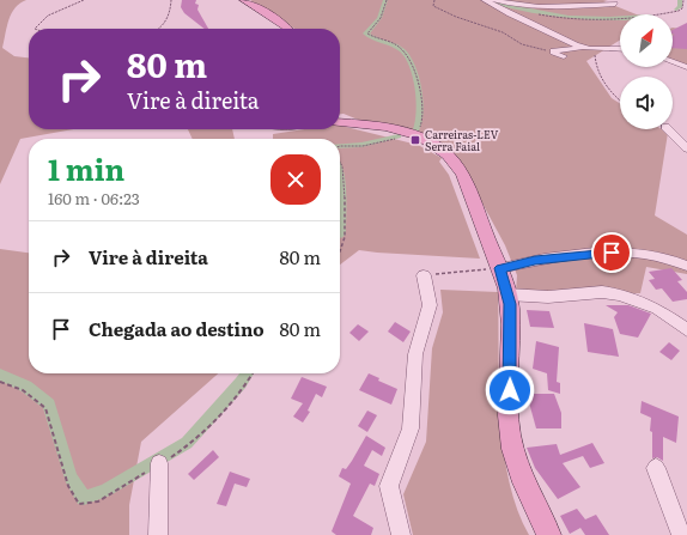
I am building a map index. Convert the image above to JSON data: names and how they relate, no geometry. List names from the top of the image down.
{
  "places": {
    "transit": ["Carreiras-LEV Serra Faial"]
  },
  "north": "top right",
  "page": {
    "turn": ["80 m", "Vire à direita"],
    "heading": ["1 min", "160 m · 06:23"],
    "list": [
      {
        "name": "Vire à direita",
        "value": "80 m"
      },
      {
        "name": "Chegada ao destino",
        "value": "80 m"
      }
    ]
  }
}
